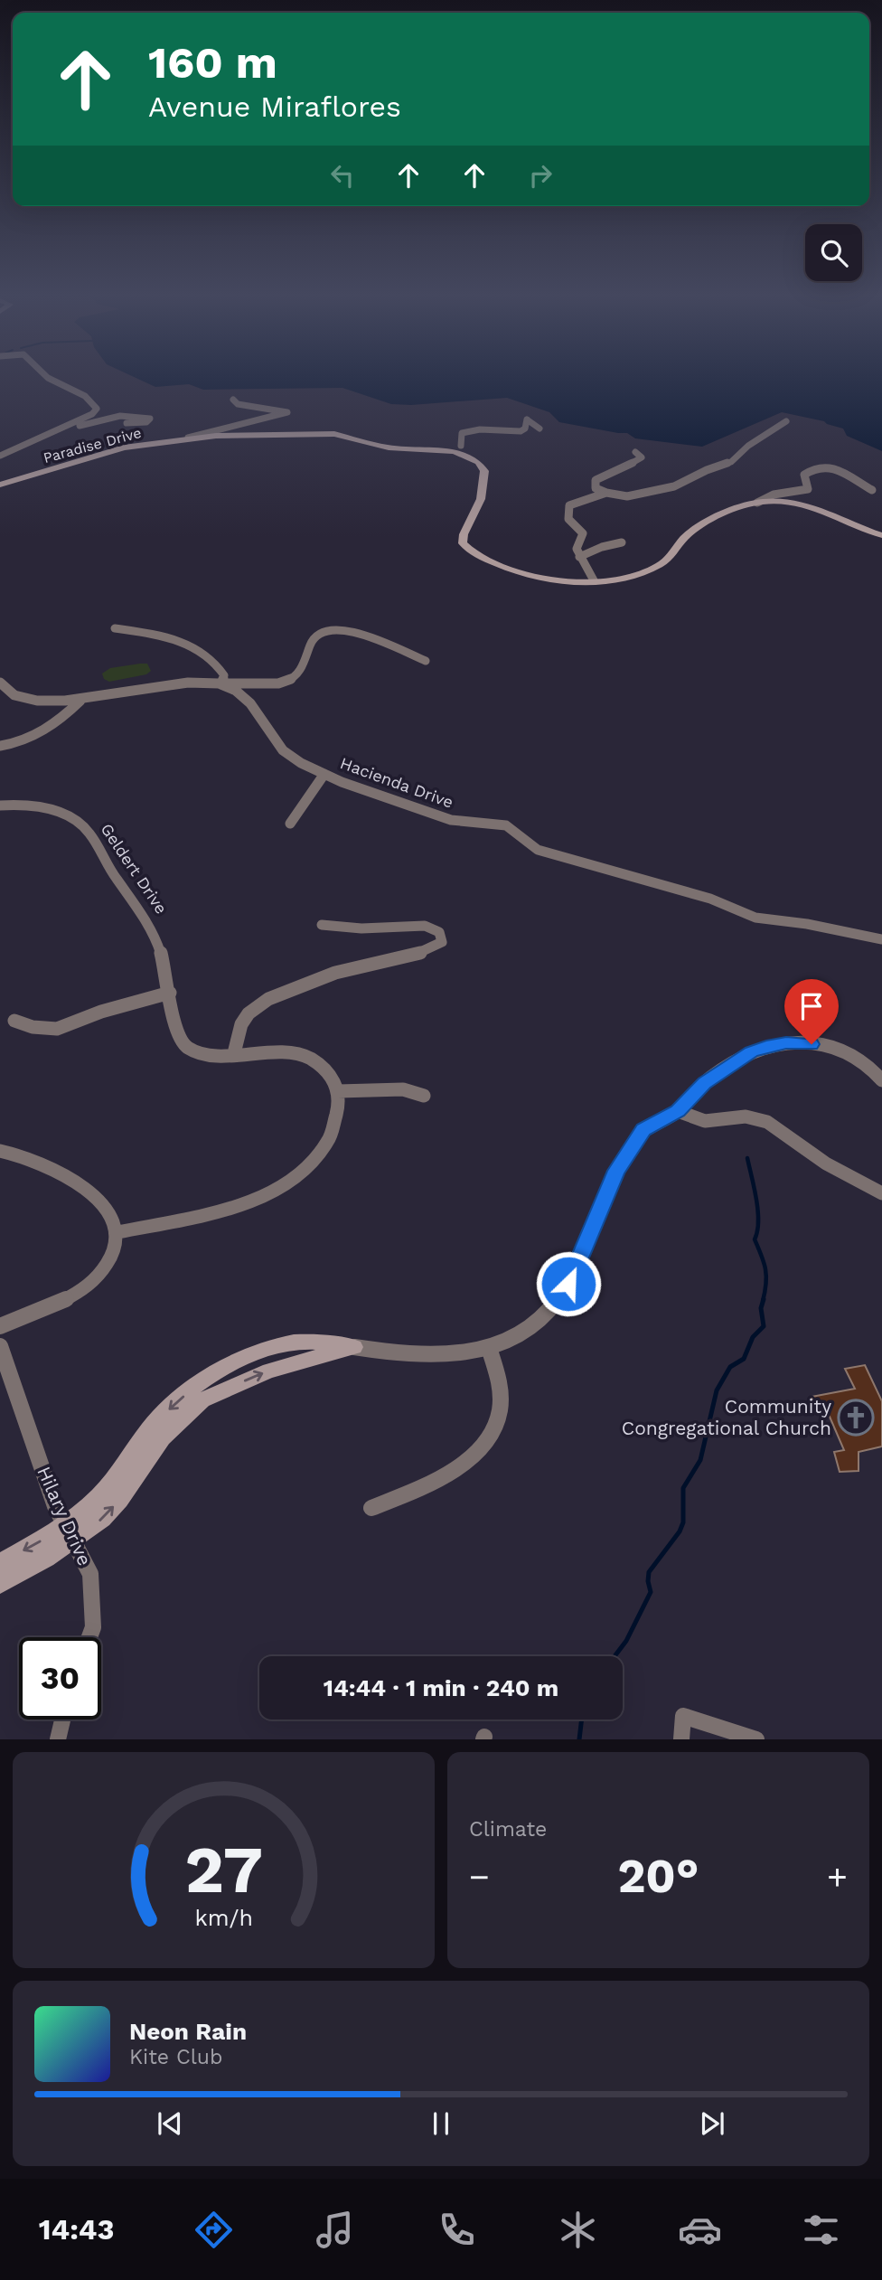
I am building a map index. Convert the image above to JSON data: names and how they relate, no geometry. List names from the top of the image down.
{
  "streets": {
    "street": [
      "Paradise Drive",
      "Hacienda Drive",
      "Geldert Drive",
      "Hilary Drive"
    ]
  },
  "places": {
    "church": ["Community Congregational Church"]
  },
  "page": {
    "turn": ["160 m", "Avenue Miraflores"],
    "limit": "30",
    "trip": "14:44 · 1 min · 240 m",
    "tile": "Climate",
    "heat": ["−", "20°", "+"],
    "song": ["Neon Rain", "Kite Club"],
    "tabs": "14:43",
    "gauge": ["27", "km/h"]
  }
}
